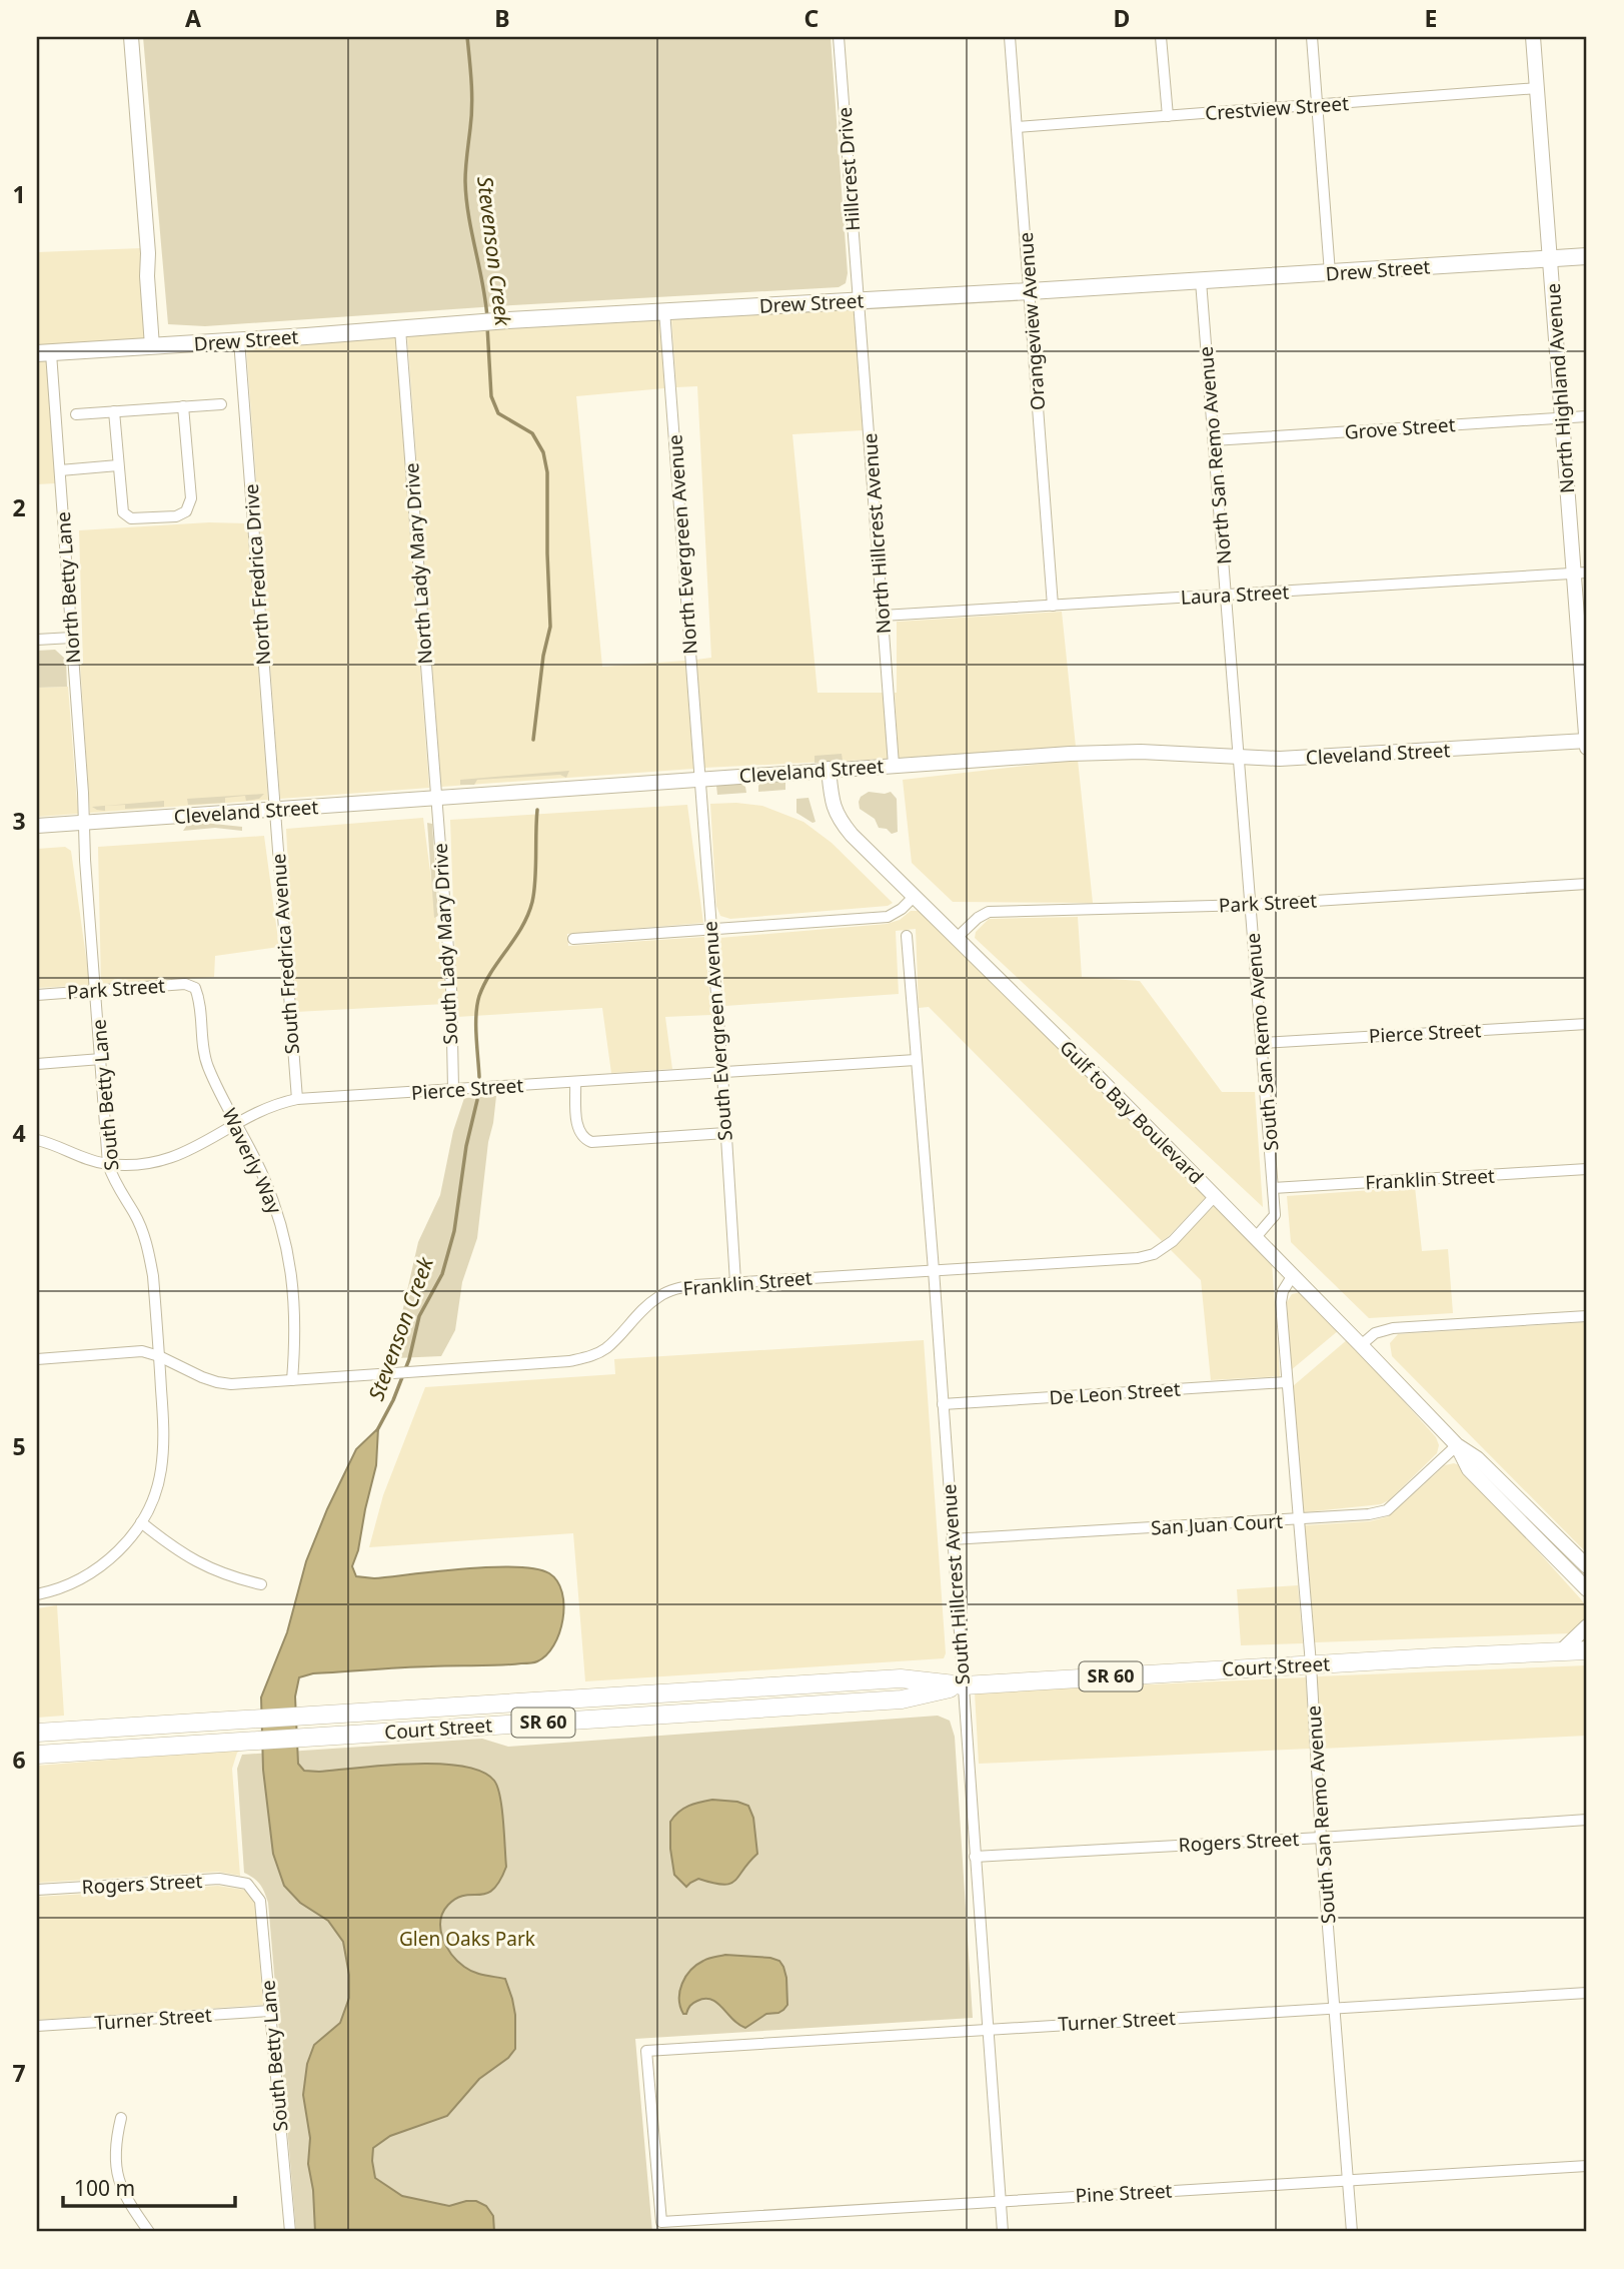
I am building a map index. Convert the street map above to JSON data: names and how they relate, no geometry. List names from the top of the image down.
{
  "streets": {
    "main road": ["Drew Street", "Court Street", "SR 60"],
    "street": [
      "Crestview Street",
      "Hillcrest Drive",
      "Orangeview Avenue",
      "North Highland Avenue",
      "Grove Street",
      "North San Remo Avenue",
      "North Hillcrest Avenue",
      "North Evergreen Avenue",
      "North Lady Mary Drive",
      "North Fredrica Drive",
      "North Betty Lane",
      "Laura Street",
      "Cleveland Street",
      "Park Street",
      "South Lady Mary Drive",
      "South Fredrica Avenue",
      "South Evergreen Avenue",
      "Pierce Street",
      "South San Remo Avenue",
      "South Betty Lane",
      "Gulf to Bay Boulevard",
      "Waverly Way",
      "Franklin Street",
      "De Leon Street",
      "San Juan Court",
      "South Hillcrest Avenue",
      "Rogers Street",
      "Turner Street",
      "Pine Street"
    ]
  },
  "crossings": [
    ["Crestview Street", "Orangeview Avenue"],
    ["Crestview Street", "North Highland Avenue"],
    ["Hillcrest Drive", "Drew Street"],
    ["Hillcrest Drive", "North Hillcrest Avenue"],
    ["Drew Street", "Orangeview Avenue"],
    ["Drew Street", "North Highland Avenue"],
    ["Drew Street", "North San Remo Avenue"],
    ["Drew Street", "North Hillcrest Avenue"],
    ["Drew Street", "North Evergreen Avenue"],
    ["Drew Street", "North Lady Mary Drive"],
    ["Drew Street", "North Fredrica Drive"],
    ["Drew Street", "North Betty Lane"],
    ["Orangeview Avenue", "Laura Street"],
    ["North Highland Avenue", "Grove Street"],
    ["North Highland Avenue", "Laura Street"],
    ["North Highland Avenue", "Cleveland Street"],
    ["Grove Street", "North San Remo Avenue"],
    ["North San Remo Avenue", "Laura Street"],
    ["North San Remo Avenue", "Cleveland Street"],
    ["North San Remo Avenue", "South San Remo Avenue"],
    ["North Hillcrest Avenue", "Laura Street"],
    ["North Hillcrest Avenue", "Cleveland Street"],
    ["North Evergreen Avenue", "Cleveland Street"],
    ["North Evergreen Avenue", "South Evergreen Avenue"],
    ["North Lady Mary Drive", "Cleveland Street"],
    ["North Lady Mary Drive", "South Lady Mary Drive"],
    ["North Fredrica Drive", "Cleveland Street"],
    ["North Fredrica Drive", "South Fredrica Avenue"],
    ["North Betty Lane", "Cleveland Street"],
    ["North Betty Lane", "South Betty Lane"],
    ["Cleveland Street", "South Lady Mary Drive"],
    ["Cleveland Street", "South Fredrica Avenue"],
    ["Cleveland Street", "South Evergreen Avenue"],
    ["Cleveland Street", "South San Remo Avenue"],
    ["Cleveland Street", "South Betty Lane"],
    ["Cleveland Street", "Gulf to Bay Boulevard"],
    ["Park Street", "South San Remo Avenue"],
    ["Park Street", "South Betty Lane"],
    ["Park Street", "Gulf to Bay Boulevard"],
    ["Park Street", "Waverly Way"],
    ["South Lady Mary Drive", "Pierce Street"],
    ["South Fredrica Avenue", "Pierce Street"],
    ["South Evergreen Avenue", "Pierce Street"],
    ["South Evergreen Avenue", "Franklin Street"],
    ["Pierce Street", "South San Remo Avenue"],
    ["Pierce Street", "South Betty Lane"],
    ["Pierce Street", "Waverly Way"],
    ["Pierce Street", "South Hillcrest Avenue"],
    ["South San Remo Avenue", "Gulf to Bay Boulevard"],
    ["South San Remo Avenue", "Franklin Street"],
    ["South San Remo Avenue", "De Leon Street"],
    ["South San Remo Avenue", "San Juan Court"],
    ["South San Remo Avenue", "Court Street"],
    ["South San Remo Avenue", "Rogers Street"],
    ["South San Remo Avenue", "Turner Street"],
    ["South San Remo Avenue", "Pine Street"],
    ["South Betty Lane", "Franklin Street"],
    ["South Betty Lane", "Rogers Street"],
    ["South Betty Lane", "Turner Street"],
    ["Gulf to Bay Boulevard", "Franklin Street"],
    ["Gulf to Bay Boulevard", "San Juan Court"],
    ["Waverly Way", "Franklin Street"],
    ["Franklin Street", "South Hillcrest Avenue"],
    ["De Leon Street", "South Hillcrest Avenue"],
    ["San Juan Court", "South Hillcrest Avenue"],
    ["South Hillcrest Avenue", "Court Street"],
    ["South Hillcrest Avenue", "Rogers Street"],
    ["South Hillcrest Avenue", "Turner Street"],
    ["South Hillcrest Avenue", "Pine Street"],
    ["Turner Street", "Pine Street"]
  ],
  "water": ["Stevenson Creek"],
  "parks": ["Glen Oaks Park"],
  "scale_bar": "100 m",
  "grid": {
    "columns": [
      "A",
      "B",
      "C",
      "D",
      "E"
    ],
    "rows": [
      "1",
      "2",
      "3",
      "4",
      "5",
      "6",
      "7"
    ]
  }
}
